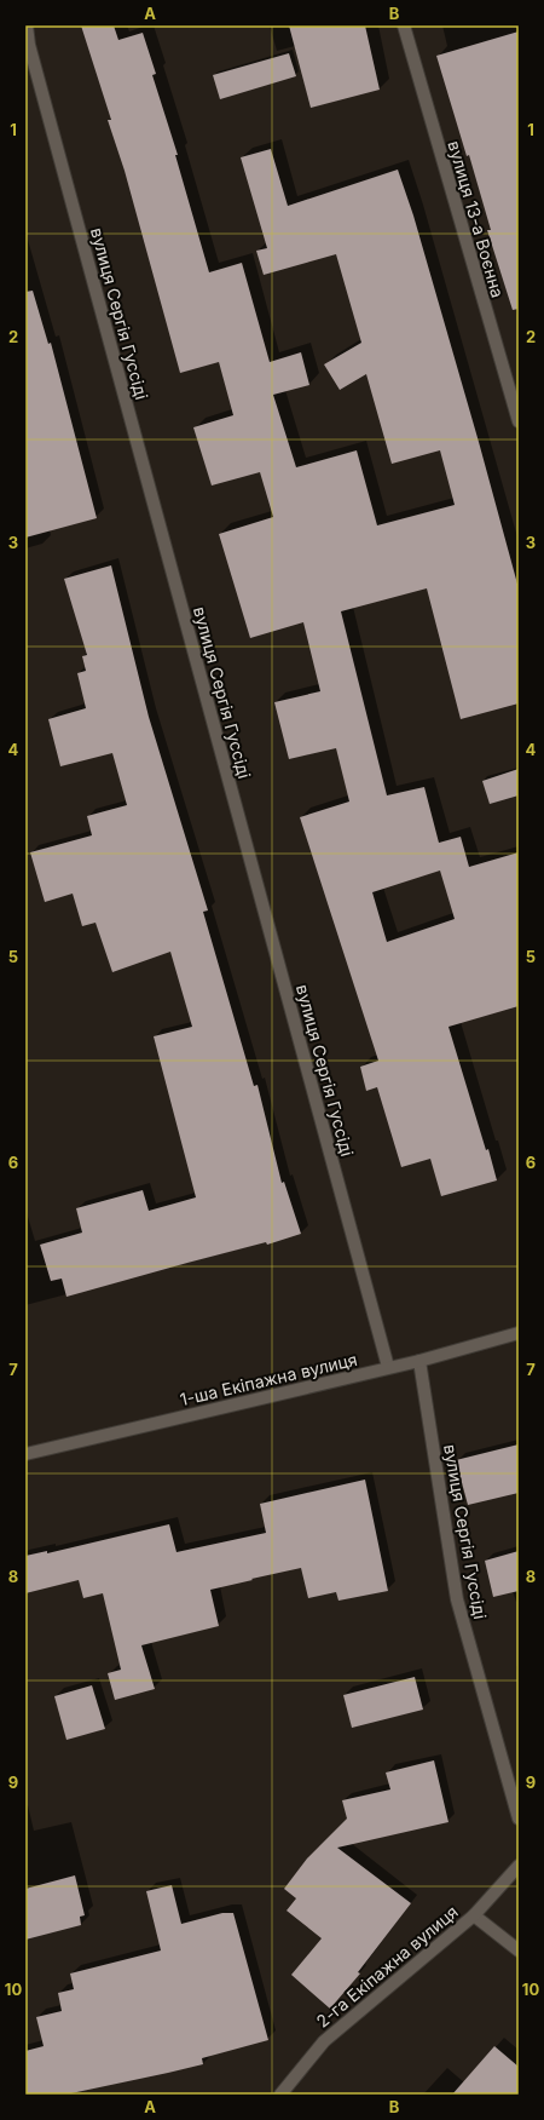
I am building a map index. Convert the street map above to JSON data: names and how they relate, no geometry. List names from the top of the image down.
{
  "streets": {
    "street": [
      "вулиця 13-а Воєнна",
      "вулиця Сергія Гуссіді",
      "1-ша Екіпажна вулиця",
      "2-га Екіпажна вулиця"
    ]
  },
  "crossings": [
    ["вулиця Сергія Гуссіді", "1-ша Екіпажна вулиця"]
  ],
  "grid": {
    "columns": ["A", "B"],
    "rows": [
      "1",
      "2",
      "3",
      "4",
      "5",
      "6",
      "7",
      "8",
      "9",
      "10"
    ]
  }
}
